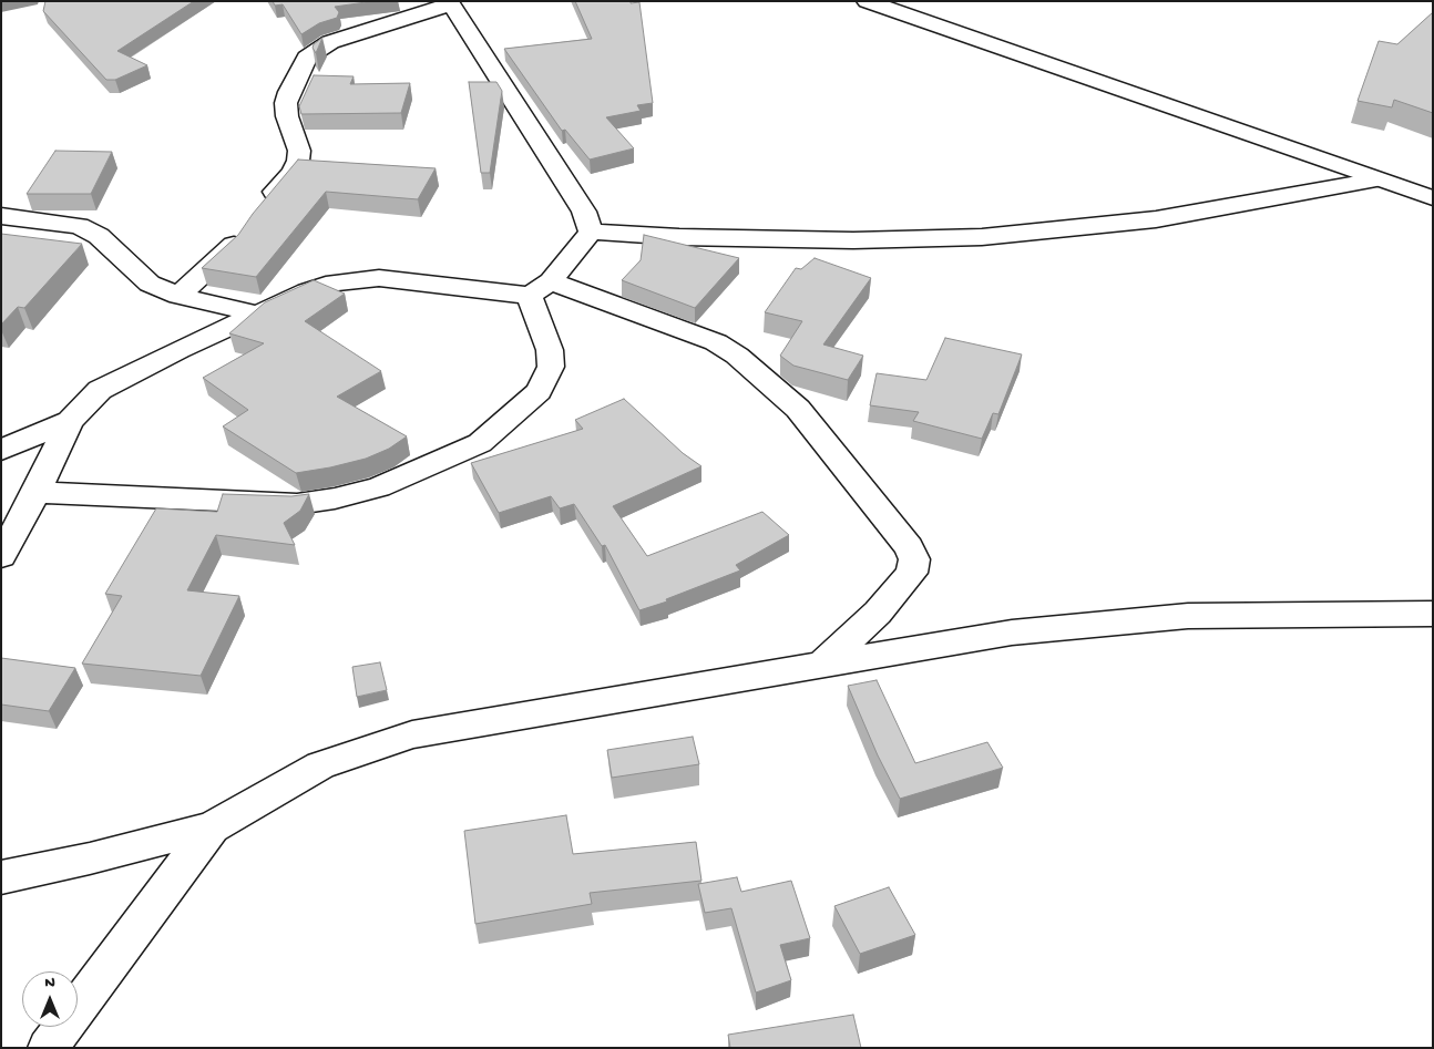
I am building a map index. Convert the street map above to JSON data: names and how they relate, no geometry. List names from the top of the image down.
{
  "north": "top"
}
